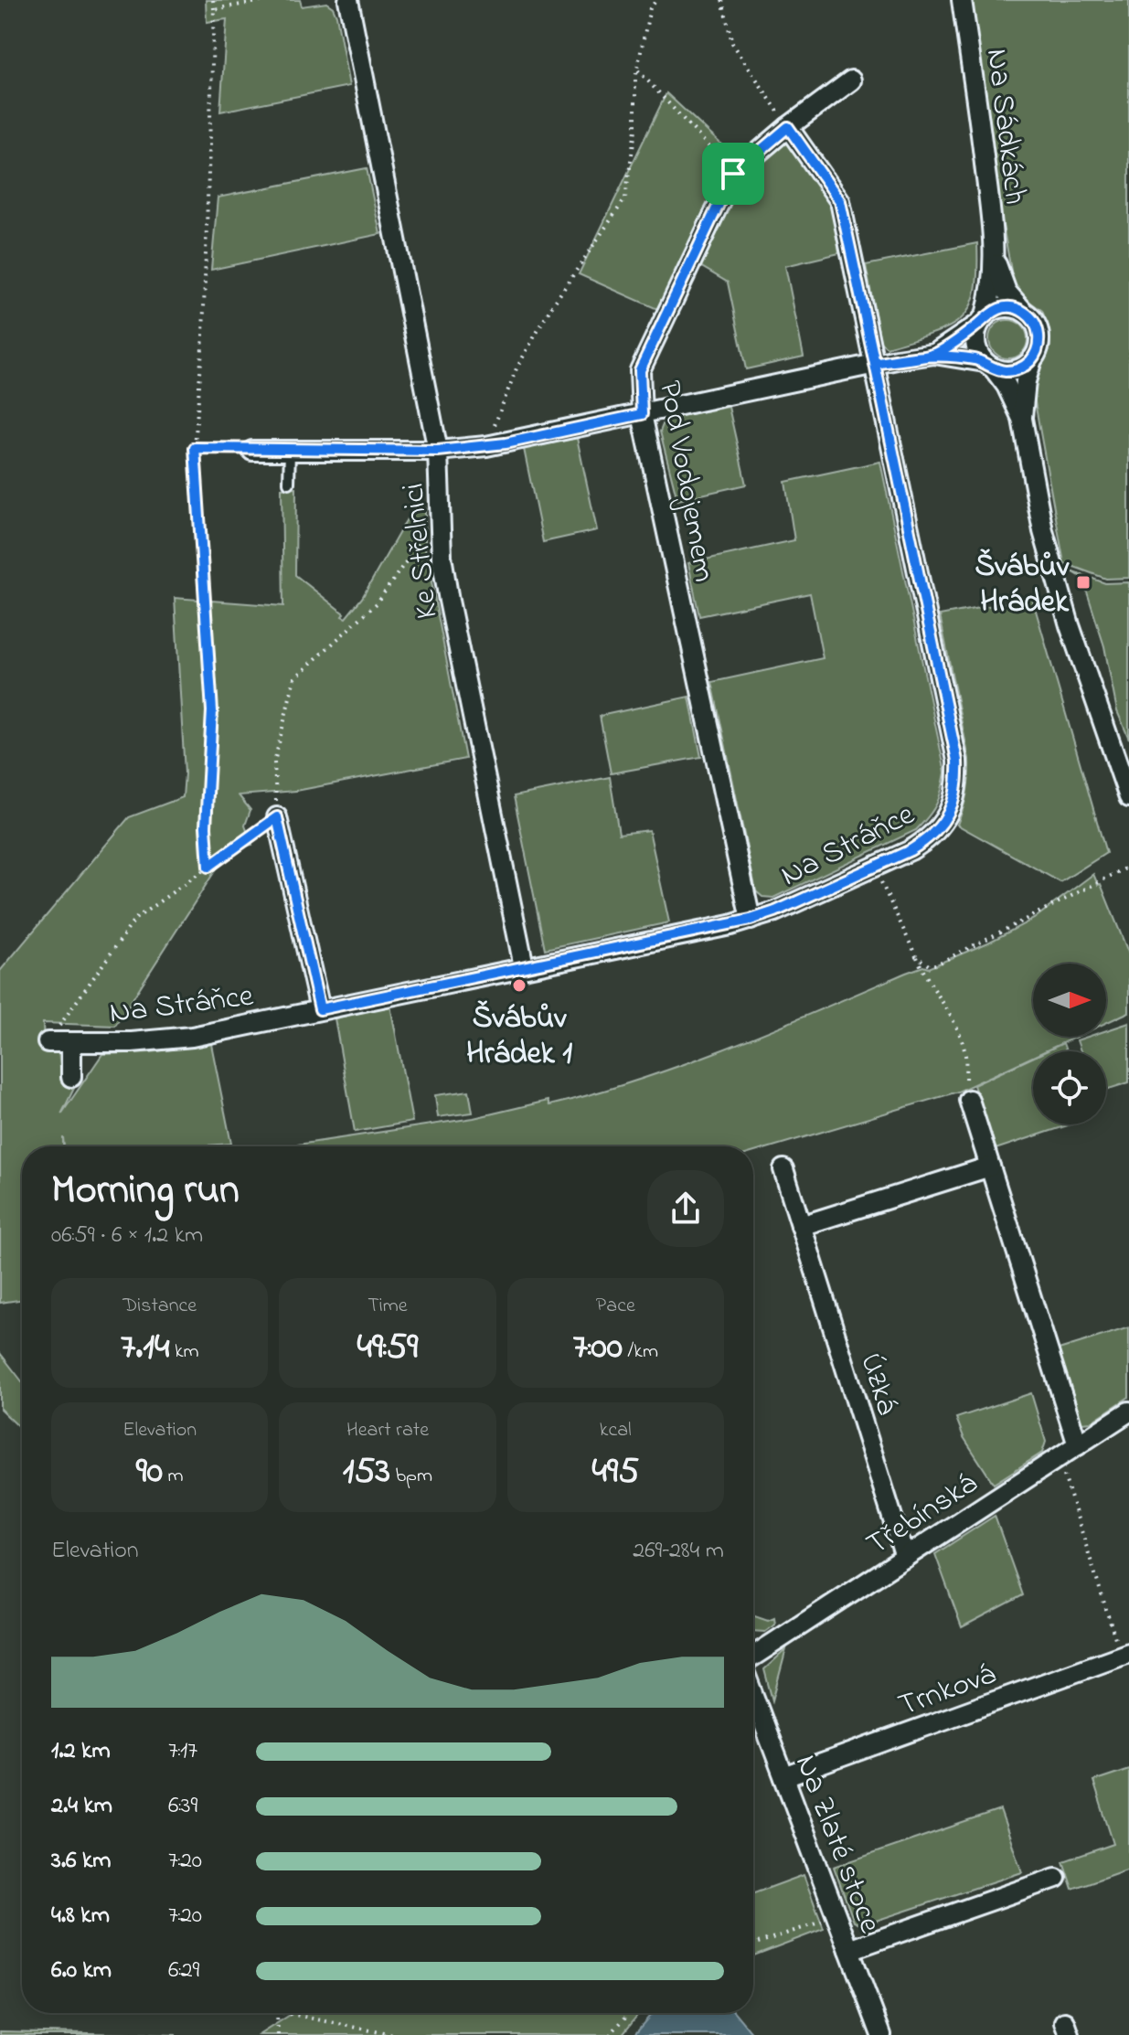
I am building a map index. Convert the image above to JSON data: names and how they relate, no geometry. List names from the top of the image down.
{
  "streets": {
    "street": [
      "Na Sádkách",
      "Pod Vodojemem",
      "Ke Střelnici",
      "Na Stráňce",
      "Úzká",
      "Třebínská",
      "Trnková",
      "Na Zlaté stoce"
    ]
  },
  "crossings": [
    ["Pod Vodojemem", "Na Stráňce"],
    ["Ke Střelnici", "Na Stráňce"],
    ["Úzká", "Třebínská"],
    ["Trnková", "Na Zlaté stoce"]
  ],
  "places": {
    "transit": ["Švábův Hrádek"],
    "other": ["Švábův Hrádek 1"]
  },
  "north": "right",
  "page": {
    "heading": ["Morning run", "06:59 · 6 × 1.2 km"],
    "stats": [
      ["Distance", "7.14 km"],
      ["Time", "49:59"],
      ["Pace", "7:00 /km"],
      ["Elevation", "90 m"],
      ["Heart rate", "153 bpm"],
      ["kcal", "495"]
    ],
    "chart": ["Elevation", "269–284 m"],
    "list": [
      {
        "name": "1.2 km",
        "note": "7:17"
      },
      {
        "name": "2.4 km",
        "note": "6:39"
      },
      {
        "name": "3.6 km",
        "note": "7:20"
      },
      {
        "name": "4.8 km",
        "note": "7:20"
      },
      {
        "name": "6.0 km",
        "note": "6:29"
      }
    ]
  }
}
